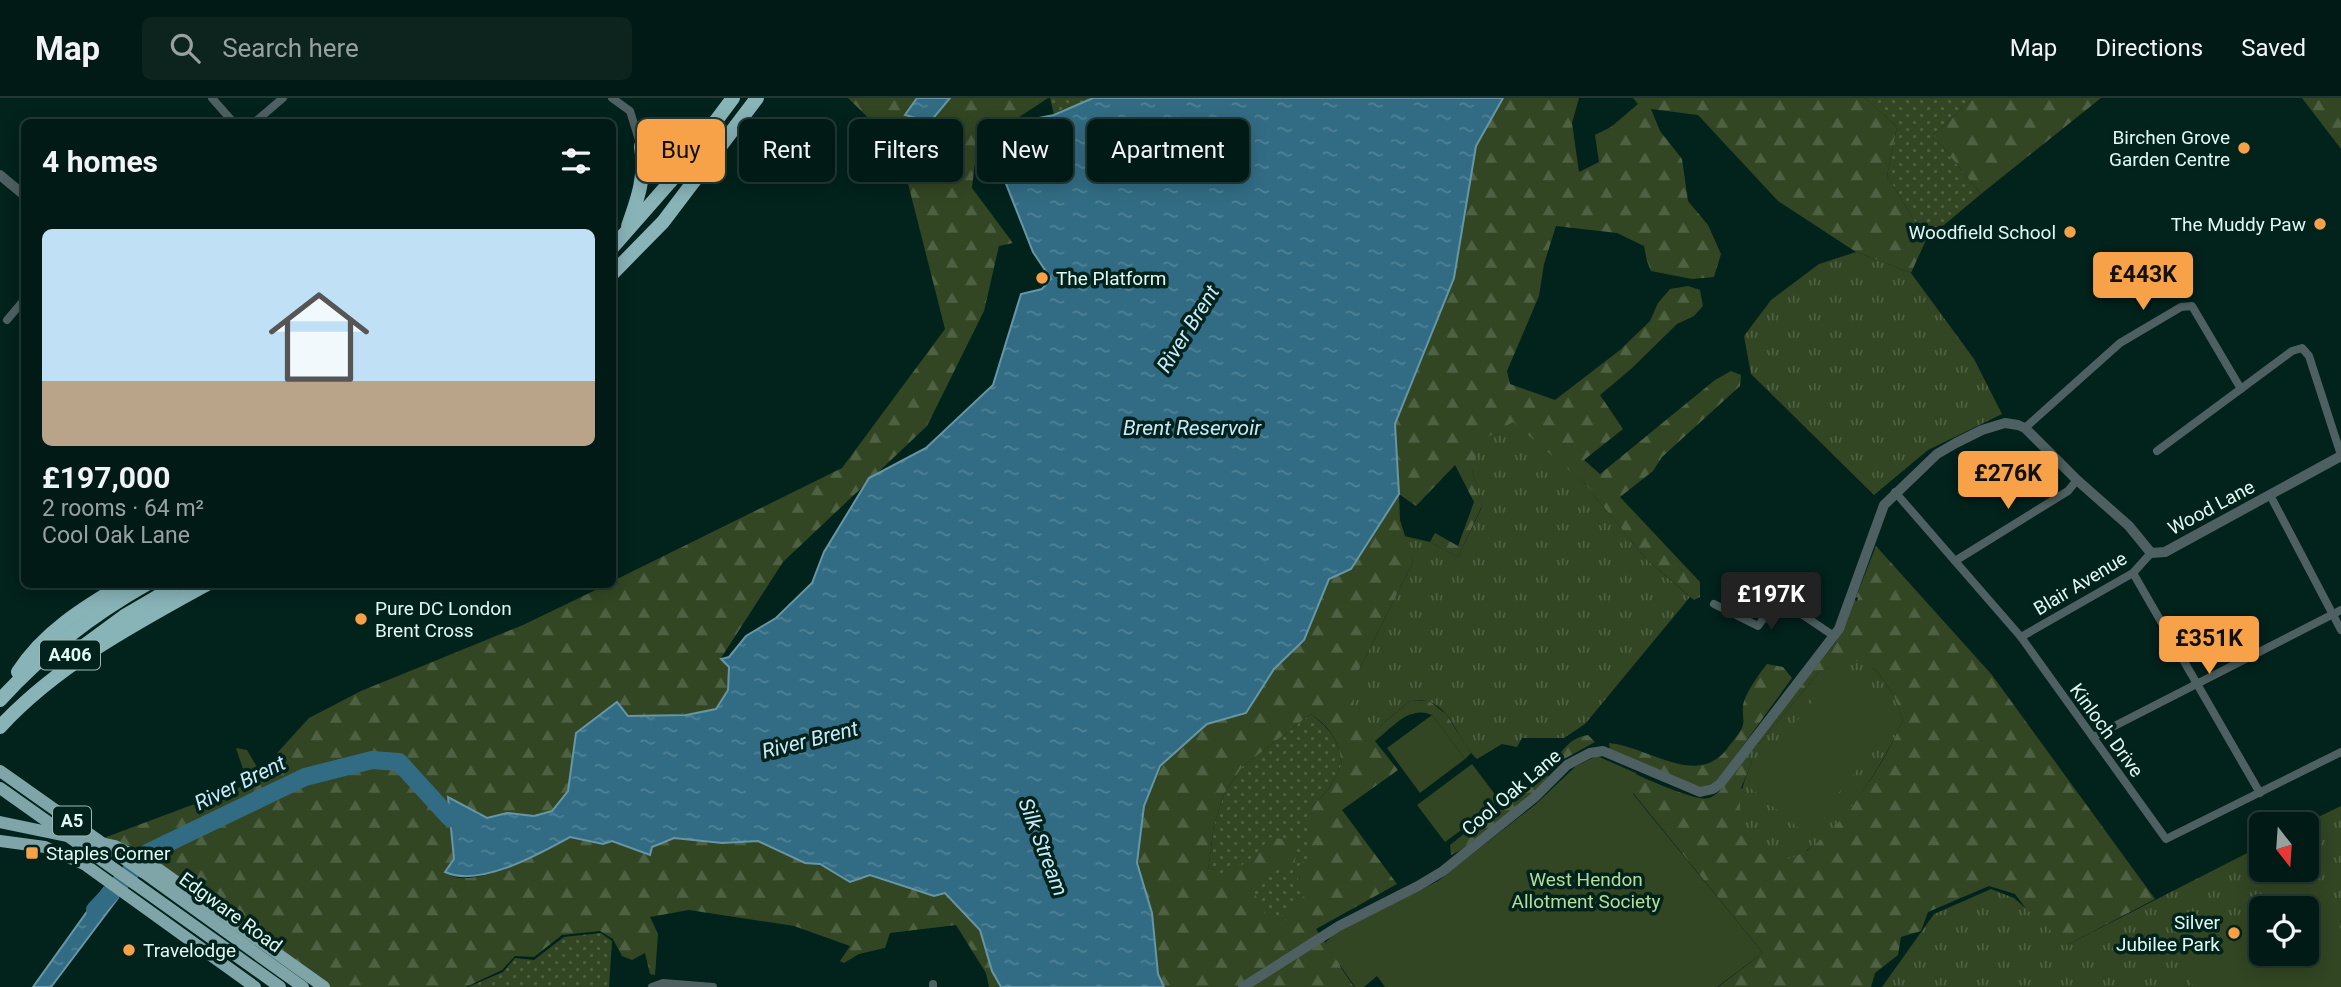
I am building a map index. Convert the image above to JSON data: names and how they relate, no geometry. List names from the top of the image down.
{
  "streets": {
    "highway": ["A406"],
    "main road": ["A5", "Edgware Road"],
    "street": [
      "Wood Lane",
      "Blair Avenue",
      "Kinloch Drive",
      "Cool Oak Lane"
    ]
  },
  "crossings": [
    ["Wood Lane", "Blair Avenue"],
    ["Wood Lane", "Cool Oak Lane"],
    ["Blair Avenue", "Kinloch Drive"],
    ["Kinloch Drive", "Cool Oak Lane"]
  ],
  "water": ["River Brent", "Brent Reservoir", "Silk Stream"],
  "parks": ["West Hendon Allotment Society"],
  "places": {
    "other": [
      "Birchen Grove Garden Centre",
      "The Muddy Paw",
      "Woodfield School",
      "The Platform",
      "Pure DC London Brent Cross",
      "Silver Jubilee Park",
      "Travelodge"
    ],
    "transit": ["Staples Corner"]
  },
  "north": "bottom",
  "page": {
    "header": "Map",
    "search": "Search here",
    "nav": ["Map", "Directions", "Saved"],
    "chip": [
      "Buy",
      "Rent",
      "Filters",
      "New",
      "Apartment"
    ],
    "heading": "4 homes",
    "list": [
      {
        "name": "£197,000",
        "note": "2 rooms · 64 m² · Cool Oak Lane"
      }
    ],
    "price": [
      "£443K",
      "£276K",
      "£197K",
      "£351K"
    ]
  }
}
